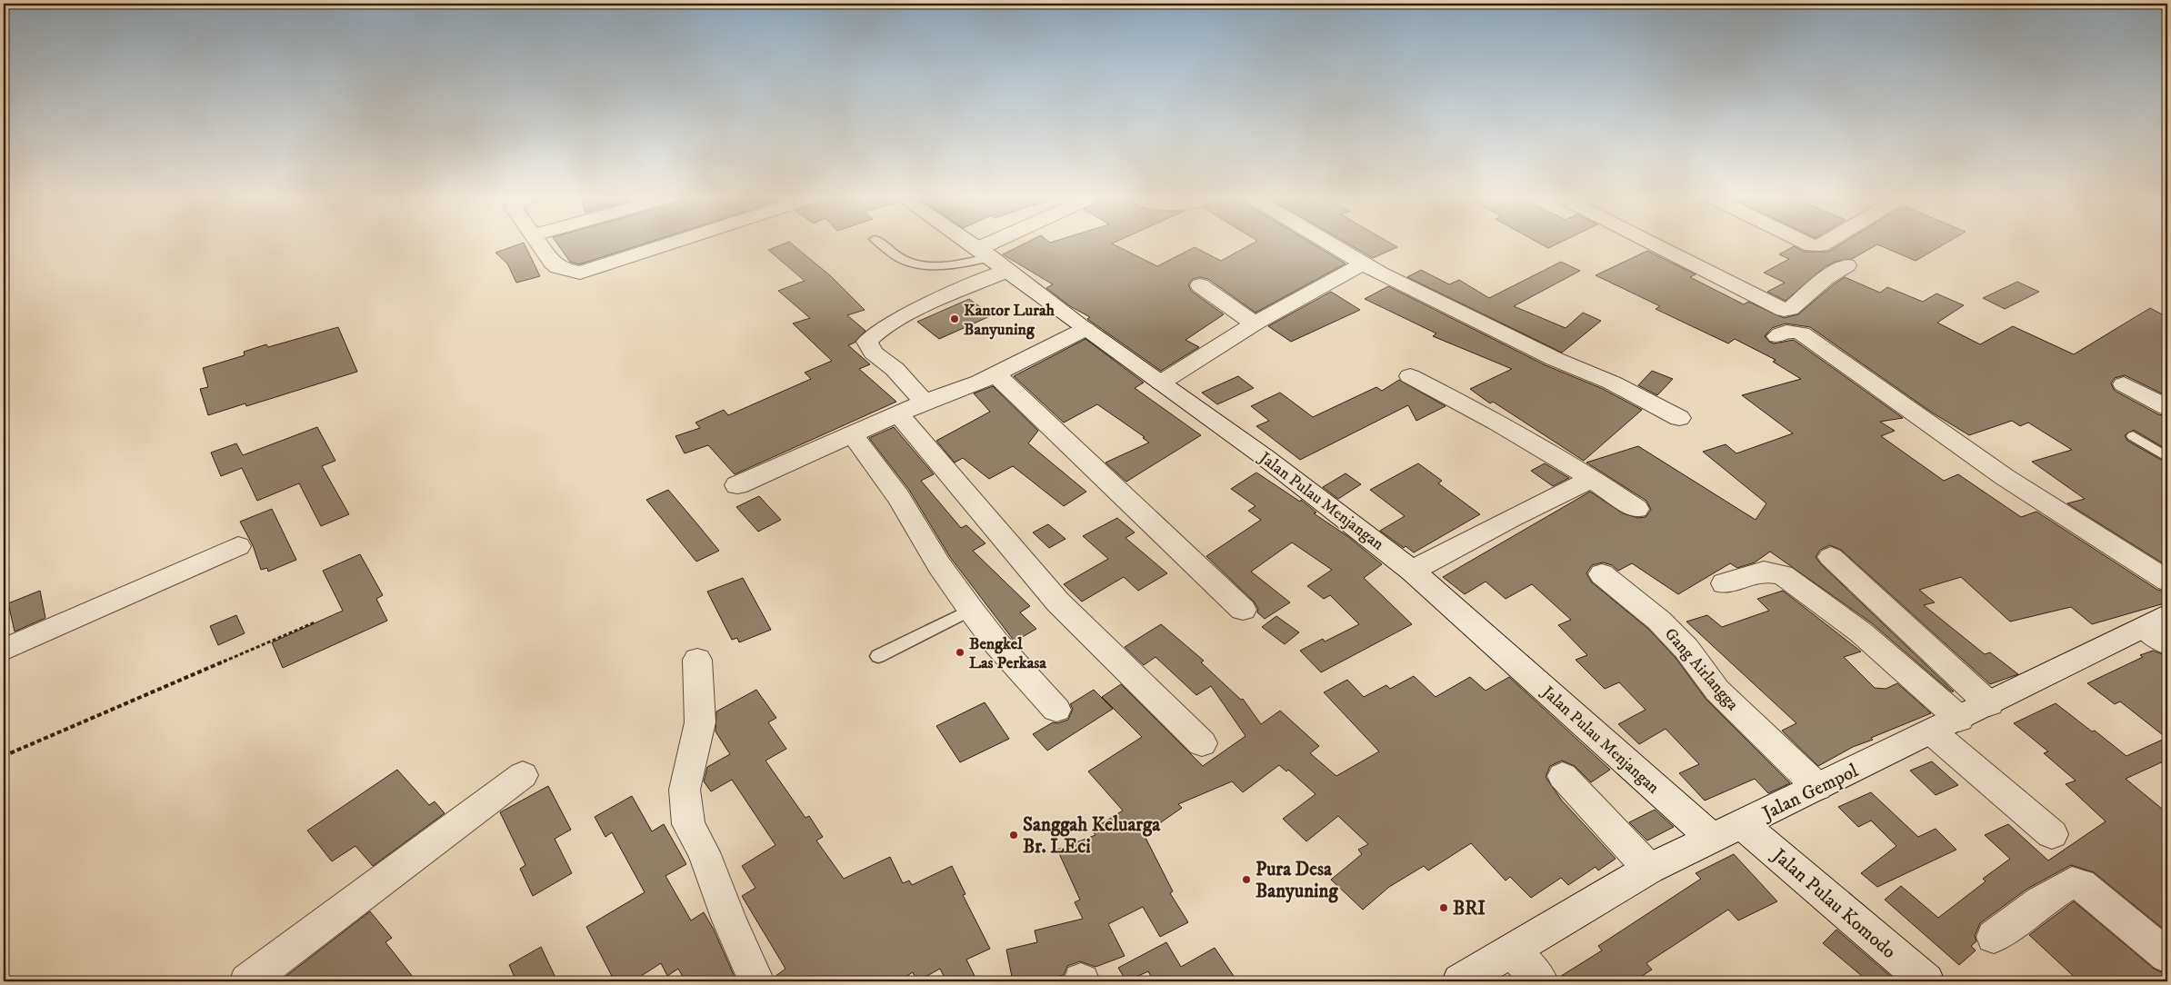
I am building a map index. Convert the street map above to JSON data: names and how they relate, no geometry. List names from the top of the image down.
{
  "streets": {
    "street": [
      "Jalan Pulau Menjangan",
      "Gang Airlangga",
      "Jalan Gempol",
      "Jalan Pulau Komodo"
    ]
  },
  "crossings": [
    ["Jalan Pulau Menjangan", "Jalan Gempol"],
    ["Gang Airlangga", "Jalan Gempol"],
    ["Jalan Gempol", "Jalan Pulau Komodo"]
  ],
  "places": [
    "Kantor Lurah Banyuning",
    "Bengkel Las Perkasa",
    "Sanggah Keluarga Br. LEci",
    "Pura Desa Banyuning",
    "BRI"
  ]
}
